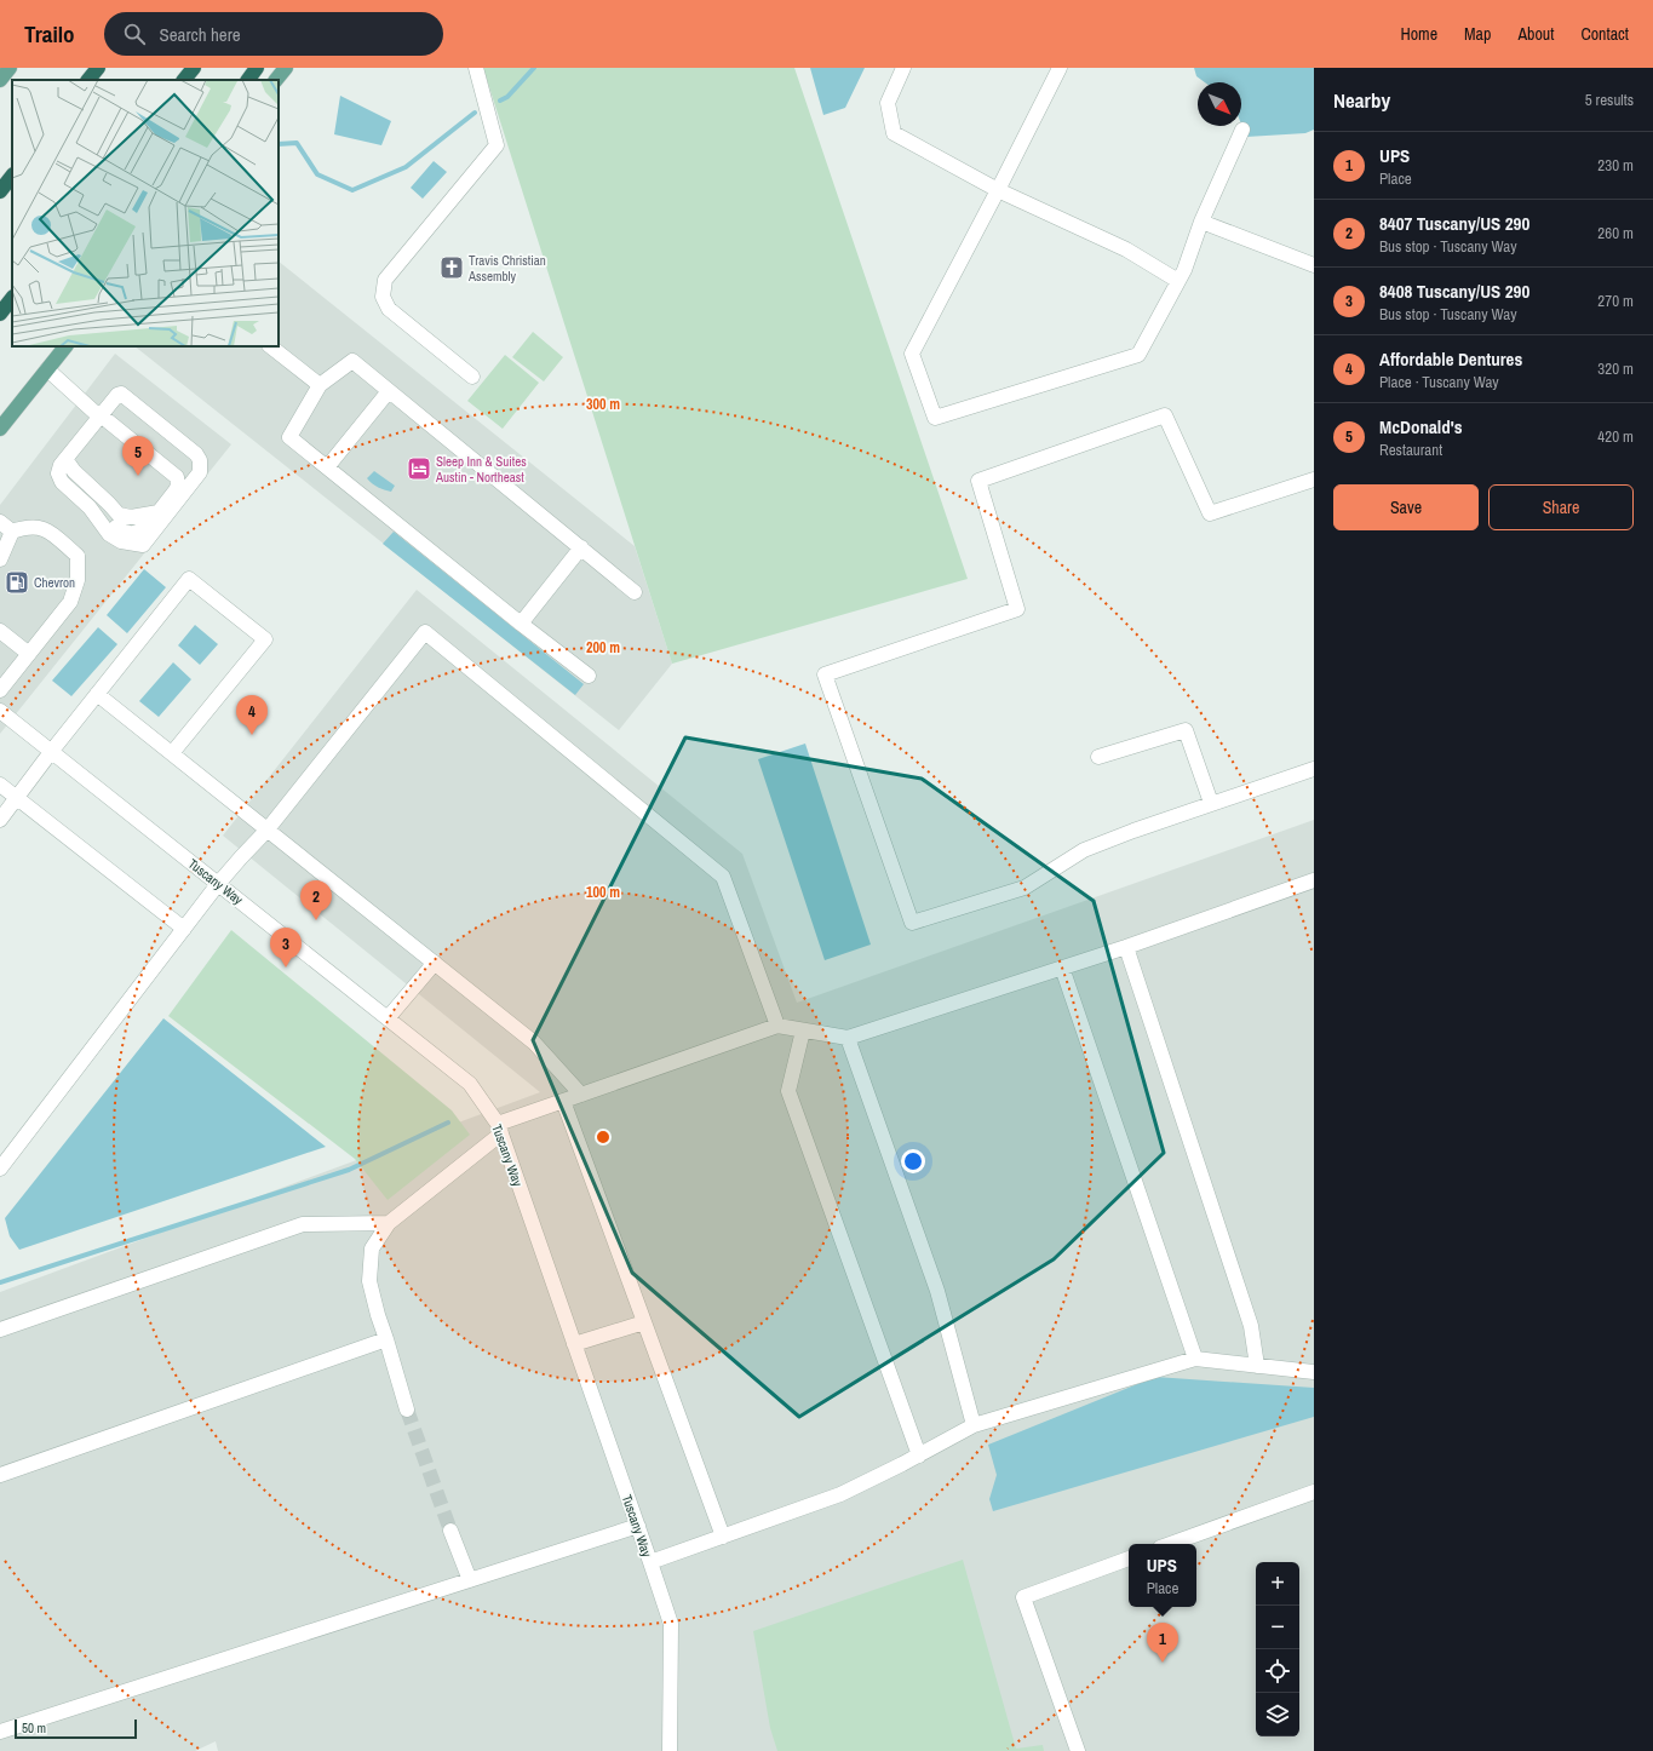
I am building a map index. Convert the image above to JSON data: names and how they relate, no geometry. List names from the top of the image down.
{
  "streets": {
    "street": ["Tuscany Way"]
  },
  "places": {
    "church": ["Travis Christian Assembly"],
    "hotel": ["Sleep Inn & Suites Austin - Northeast"],
    "fuel station": ["Chevron"]
  },
  "scale_bar": "50 m",
  "north": "bottom right",
  "page": {
    "header": "Trailo",
    "search": "Search here",
    "nav": [
      "Home",
      "Map",
      "About",
      "Contact"
    ],
    "heading": ["Nearby", "5 results"],
    "list": [
      {
        "mark": "1",
        "name": "UPS",
        "note": "Place",
        "value": "230 m"
      },
      {
        "mark": "2",
        "name": "8407 Tuscany/US 290",
        "note": "Bus stop · Tuscany Way",
        "value": "260 m"
      },
      {
        "mark": "3",
        "name": "8408 Tuscany/US 290",
        "note": "Bus stop · Tuscany Way",
        "value": "270 m"
      },
      {
        "mark": "4",
        "name": "Affordable Dentures",
        "note": "Place · Tuscany Way",
        "value": "320 m"
      },
      {
        "mark": "5",
        "name": "McDonald's",
        "note": "Restaurant",
        "value": "420 m"
      }
    ],
    "pins": [
      "5",
      "4",
      "2",
      "3",
      "1"
    ],
    "buttons": ["Save", "Share"],
    "popup": ["UPS", "Place"],
    "map_buttons": ["+", "−"],
    "scale": "50 m"
  },
  "rings": ["300 m", "200 m", "100 m"]
}
